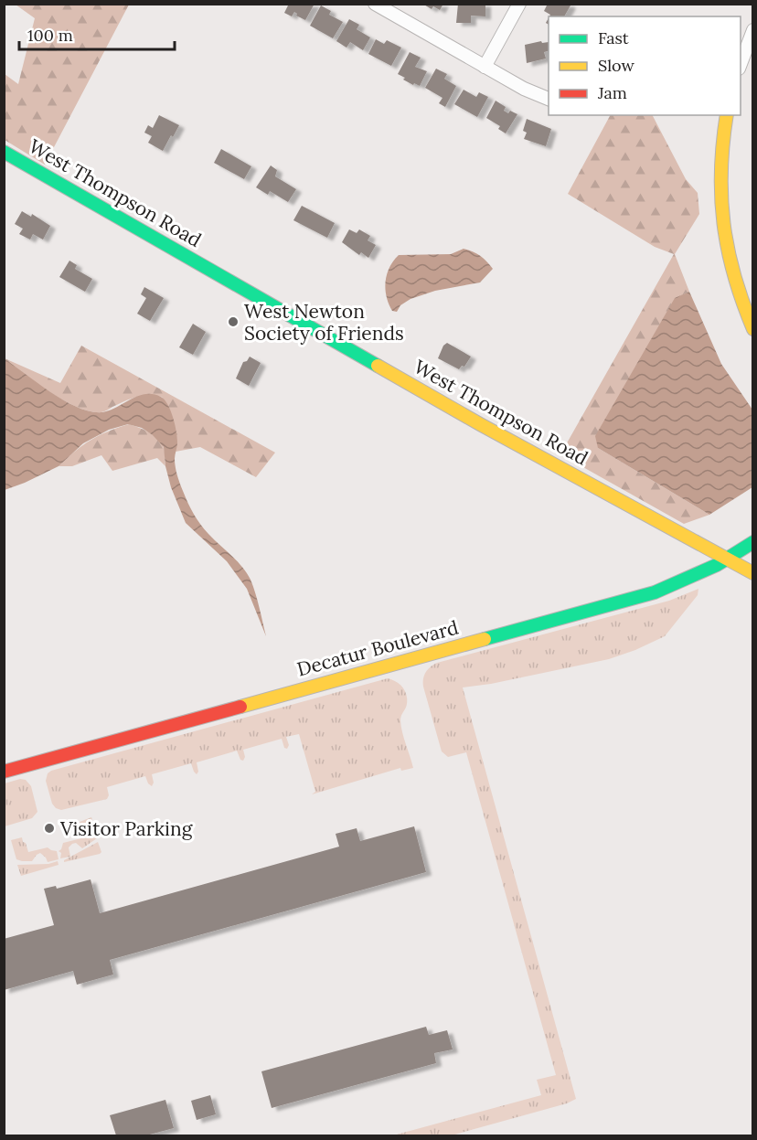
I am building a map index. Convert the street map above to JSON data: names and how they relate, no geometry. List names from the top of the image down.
{
  "streets": {
    "street": ["West Thompson Road", "Decatur Boulevard"]
  },
  "crossings": [
    ["West Thompson Road", "Decatur Boulevard"]
  ],
  "places": ["West Newton Society of Friends", "Visitor Parking"],
  "legend": ["Fast", "Slow", "Jam"],
  "scale_bar": "100 m"
}
